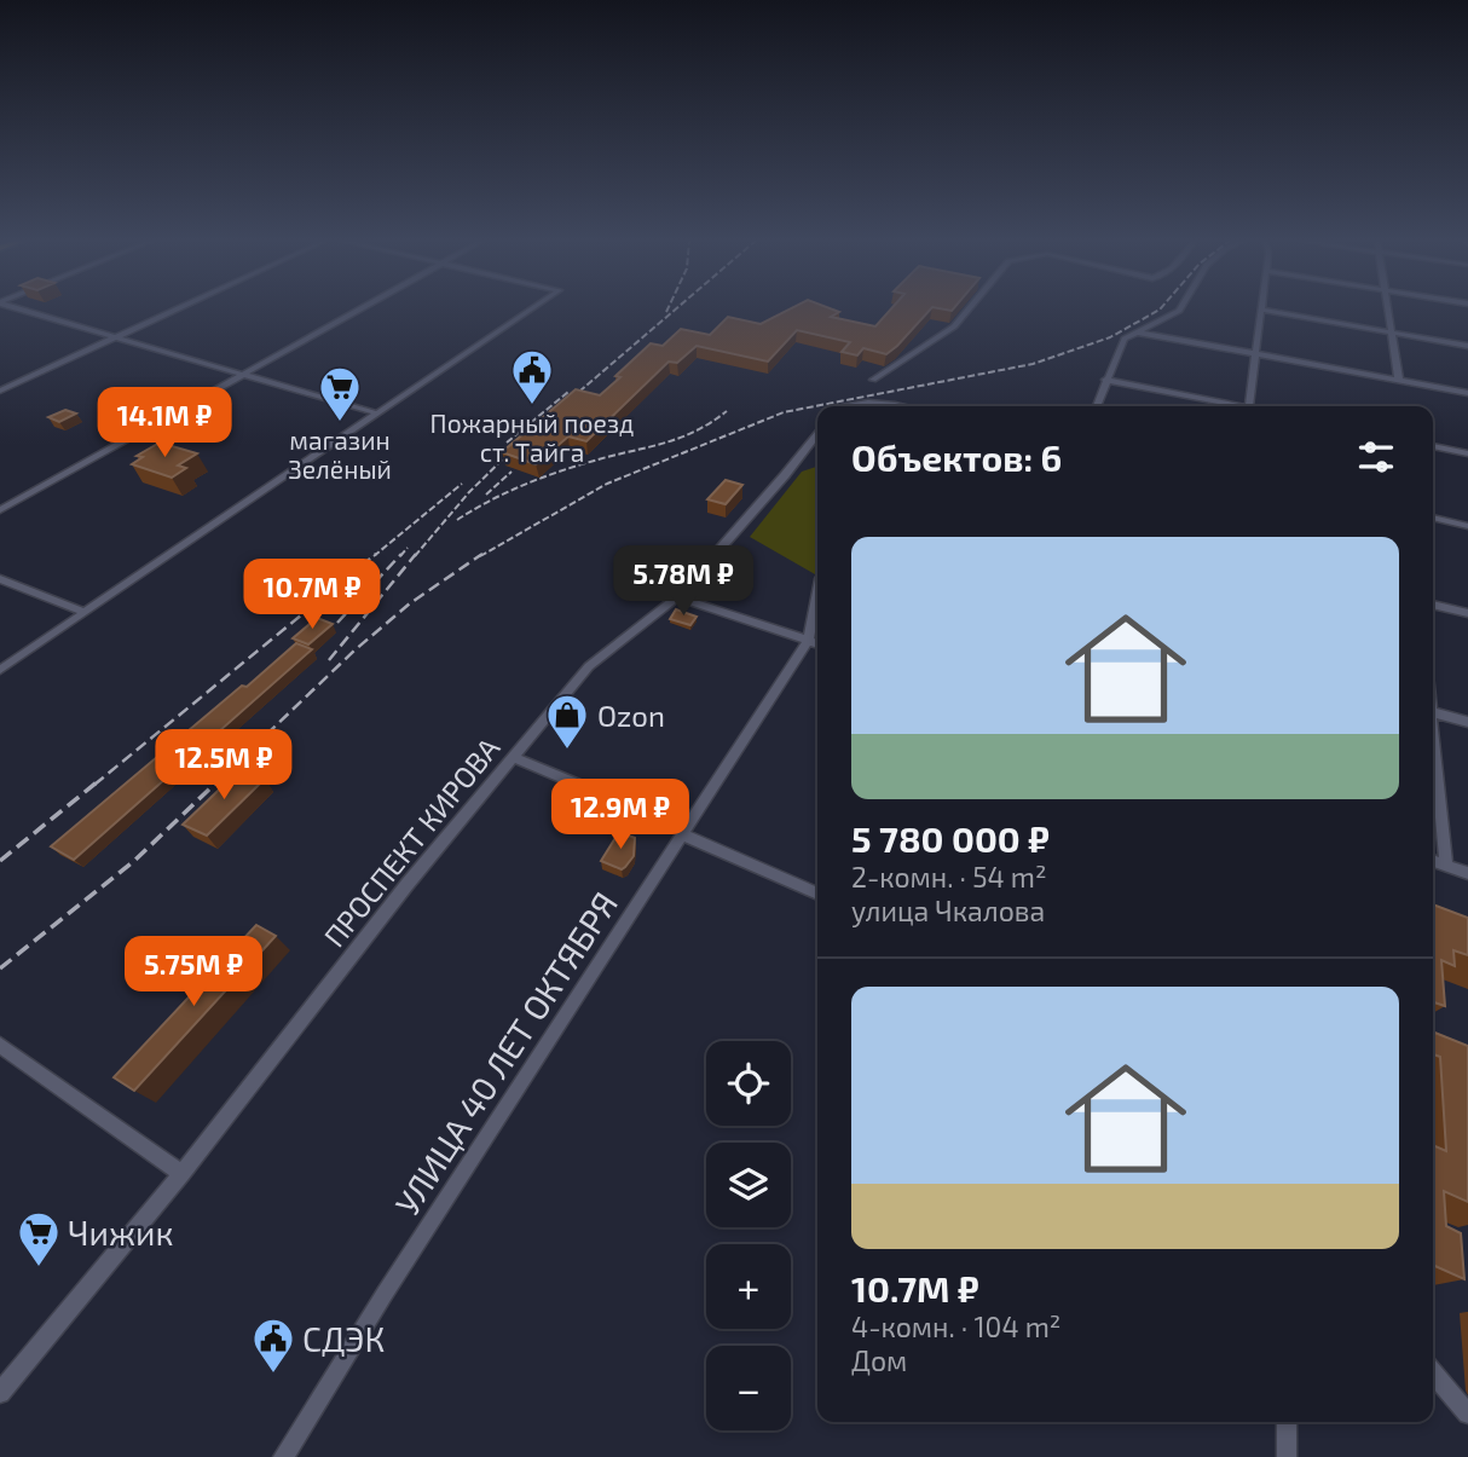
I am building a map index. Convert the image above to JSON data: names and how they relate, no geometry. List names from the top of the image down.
{
  "streets": {
    "street": ["ПРОСПЕКТ КИРОВА", "УЛИЦА 40 ЛЕТ ОКТЯБРЯ"]
  },
  "places": {
    "public building": ["Пожарный поезд ст. Тайга", "СДЭК"],
    "supermarket": ["магазин Зелёный", "Чижик"],
    "shop": ["Ozon"]
  },
  "page": {
    "price": [
      "14.1M ₽",
      "5.78M ₽",
      "10.7M ₽",
      "12.5M ₽",
      "12.9M ₽",
      "5.75M ₽"
    ],
    "heading": "Объектов: 6",
    "list": [
      {
        "name": "5 780 000 ₽",
        "note": "2-комн. · 54 m² · улица Чкалова"
      },
      {
        "name": "10.7M ₽",
        "note": "4-комн. · 104 m² · Дом"
      }
    ],
    "map_buttons": ["+", "−"]
  }
}
